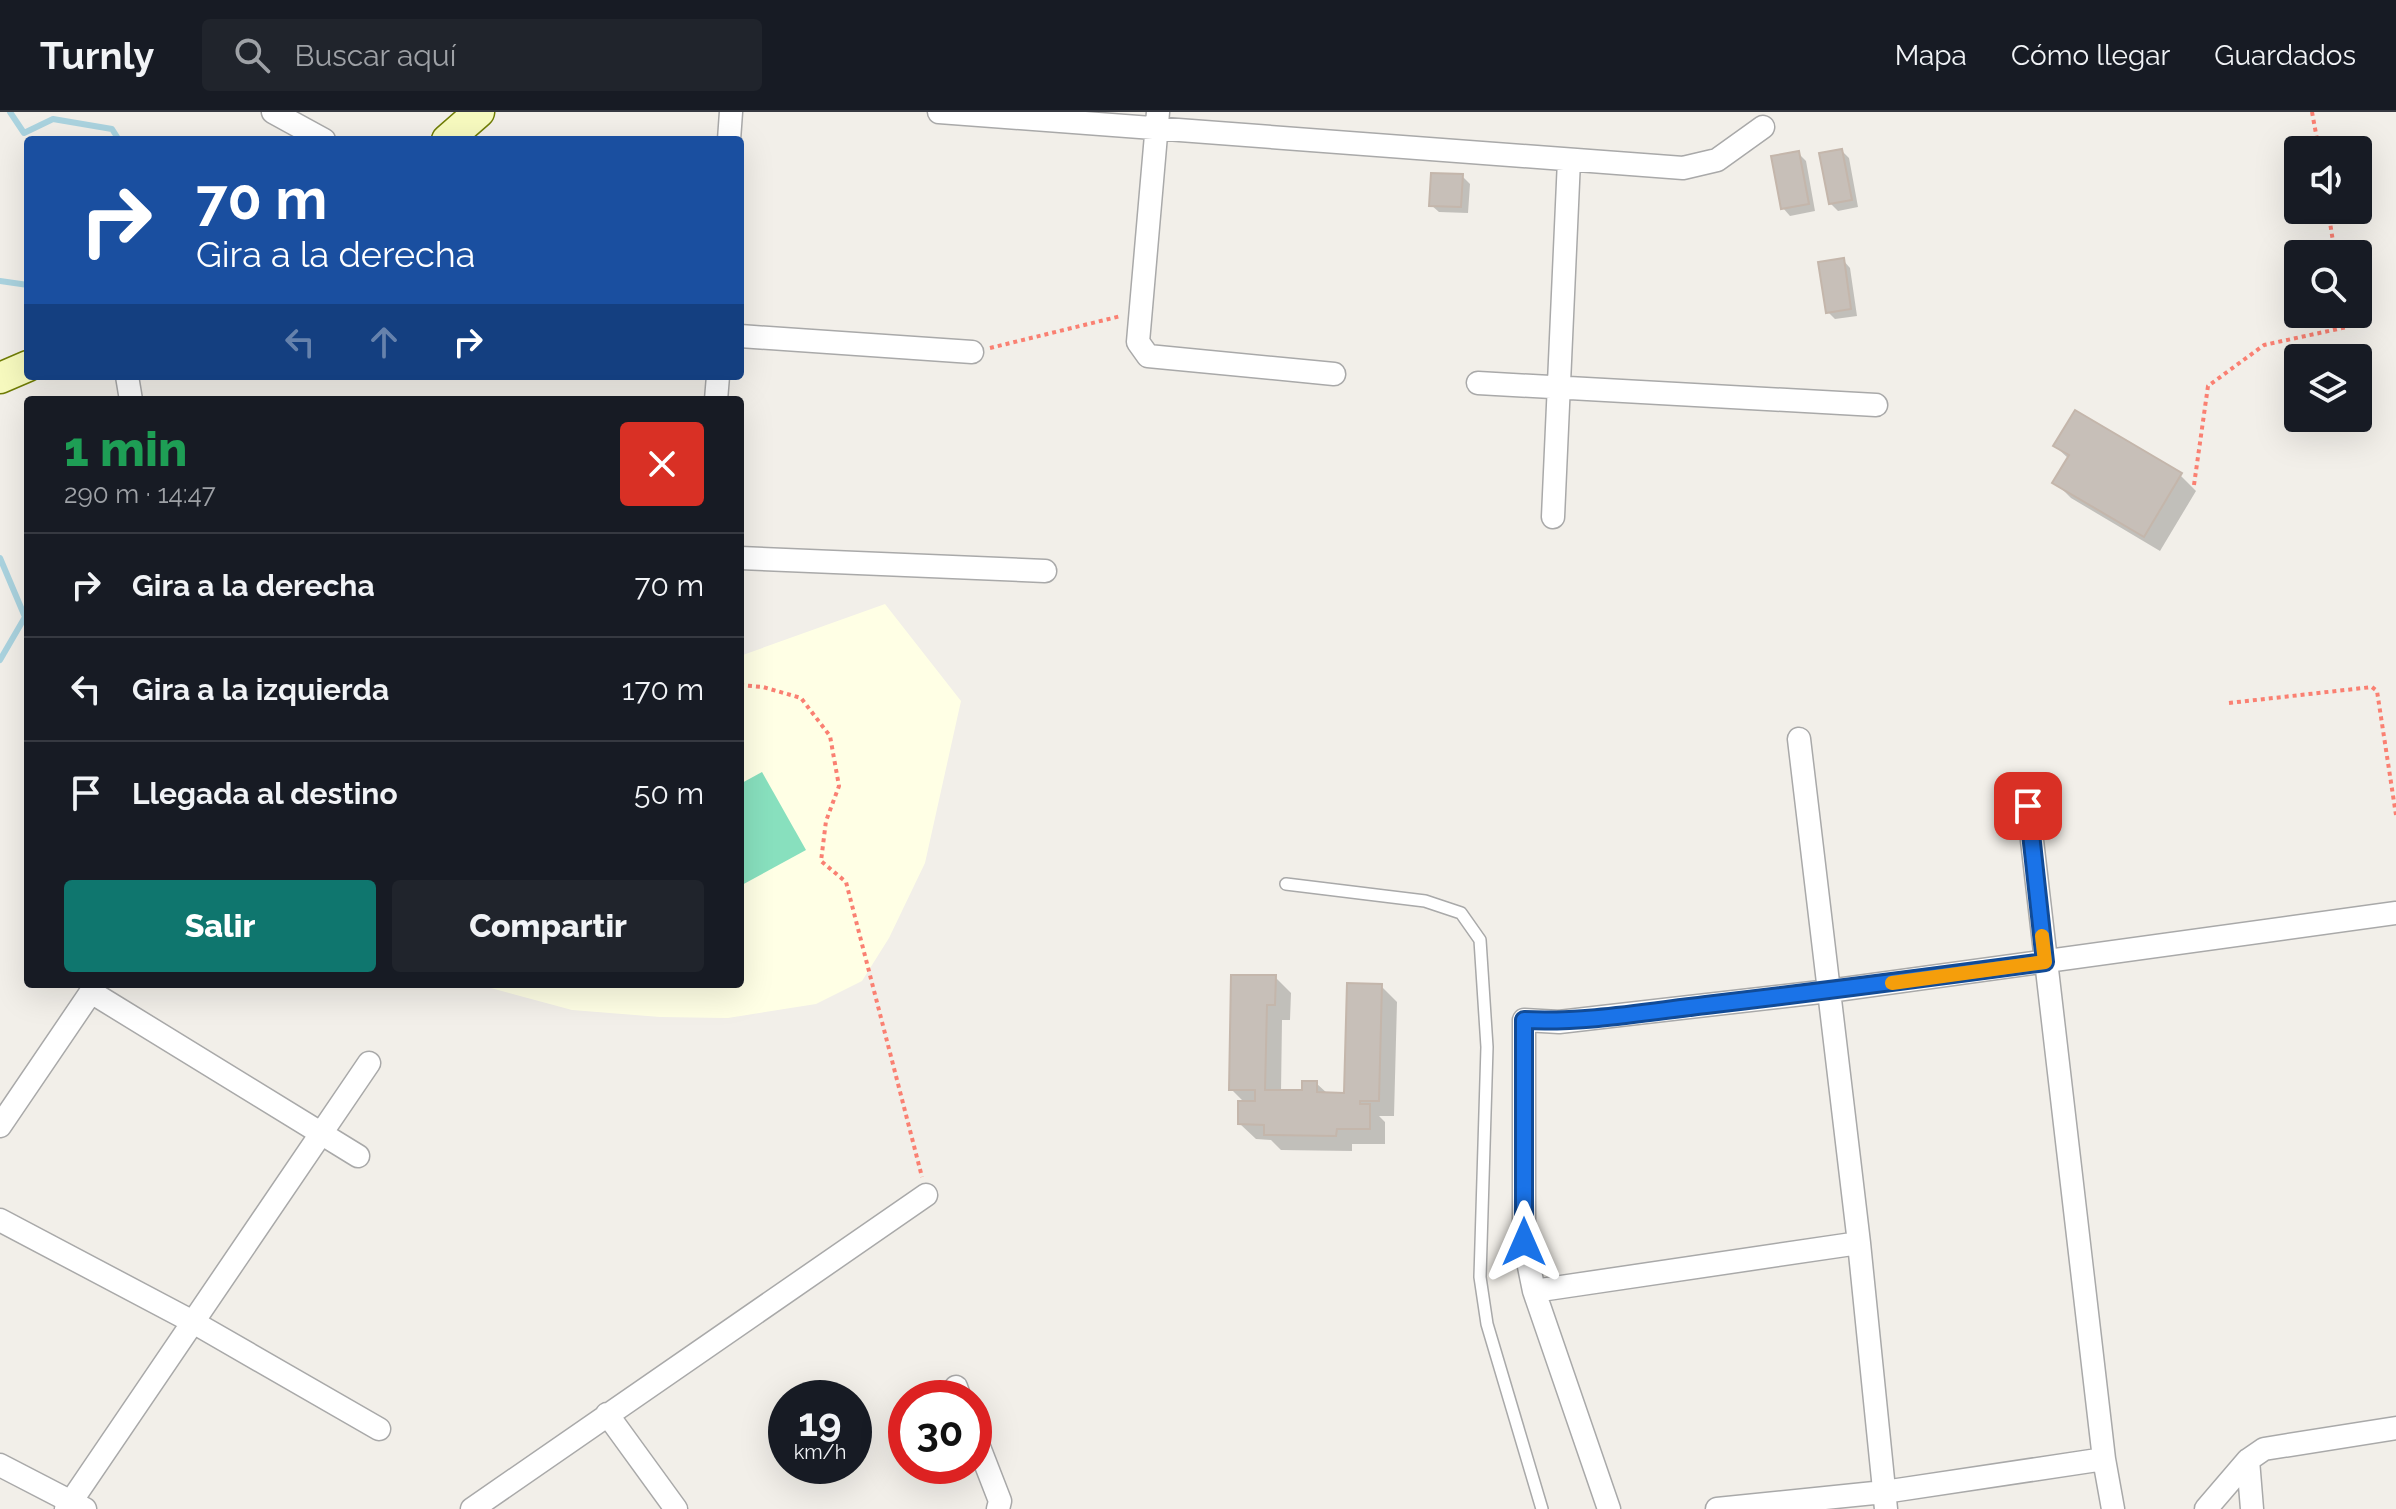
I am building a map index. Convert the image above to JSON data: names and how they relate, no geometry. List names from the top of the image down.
{
  "page": {
    "header": "Turnly",
    "search": "Buscar aquí",
    "nav": ["Mapa", "Cómo llegar", "Guardados"],
    "turn": ["70 m", "Gira a la derecha"],
    "heading": ["1 min", "290 m · 14:47"],
    "list": [
      {
        "name": "Gira a la derecha",
        "value": "70 m"
      },
      {
        "name": "Gira a la izquierda",
        "value": "170 m"
      },
      {
        "name": "Llegada al destino",
        "value": "50 m"
      }
    ],
    "buttons": ["Salir", "Compartir"],
    "speed": "19 km/h",
    "limit": "30"
  }
}
